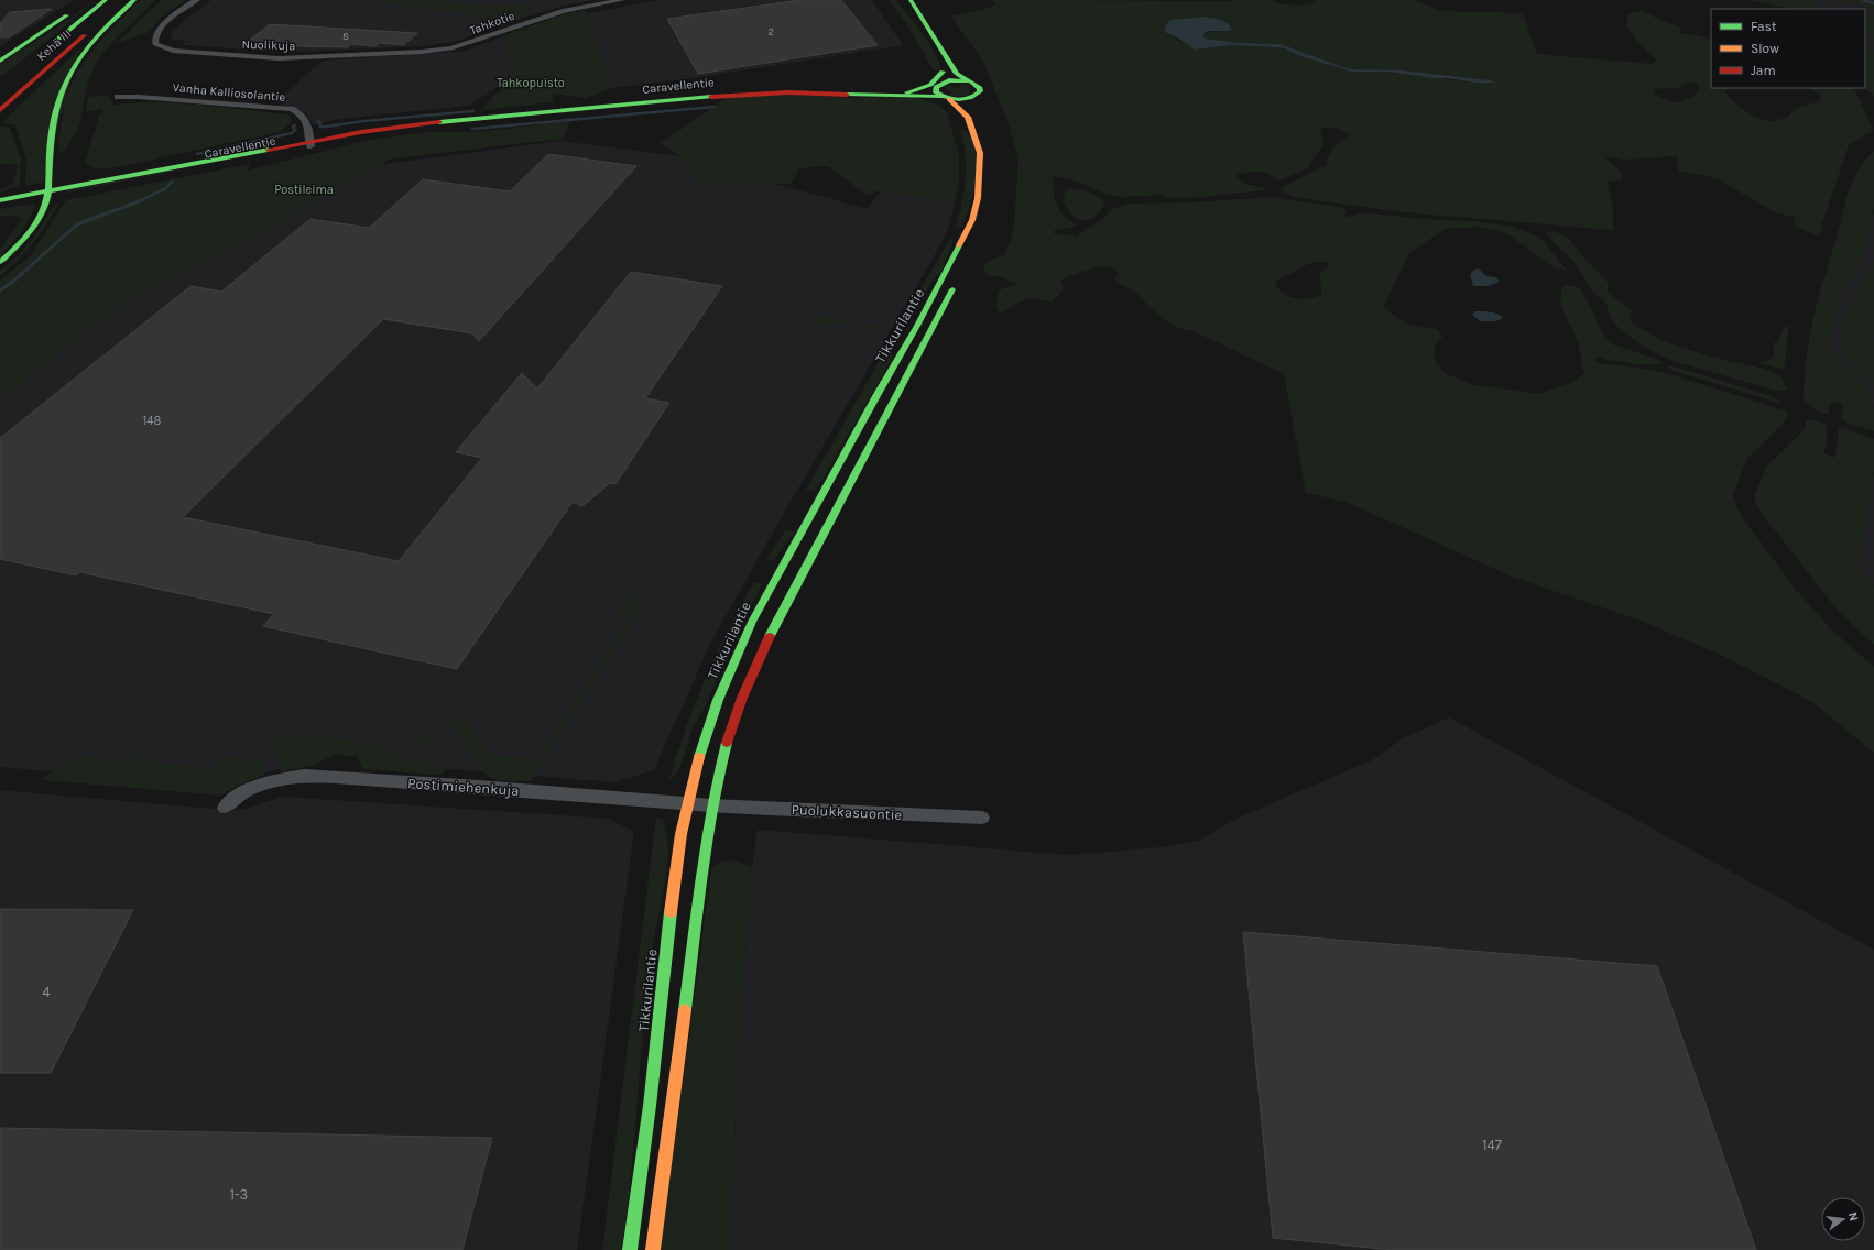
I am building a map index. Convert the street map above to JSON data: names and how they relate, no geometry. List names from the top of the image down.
{
  "streets": {
    "main road": ["Kehä III", "Caravellentie", "Tikkurilantie"],
    "street": [
      "Tahkotie",
      "Nuolikuja",
      "Vanha Kalliosolantie",
      "Postimiehenkuja",
      "Puolukkasuontie"
    ]
  },
  "crossings": [
    ["Tahkotie", "Nuolikuja"],
    ["Caravellentie", "Vanha Kalliosolantie"],
    ["Caravellentie", "Tikkurilantie"],
    ["Tikkurilantie", "Postimiehenkuja"],
    ["Tikkurilantie", "Puolukkasuontie"],
    ["Postimiehenkuja", "Puolukkasuontie"]
  ],
  "parks": ["Tahkopuisto", "Postileima"],
  "house_numbers": [
    "2",
    "8",
    "148",
    "4",
    "147",
    "1-3"
  ],
  "legend": ["Fast", "Slow", "Jam"],
  "north": "right"
}
